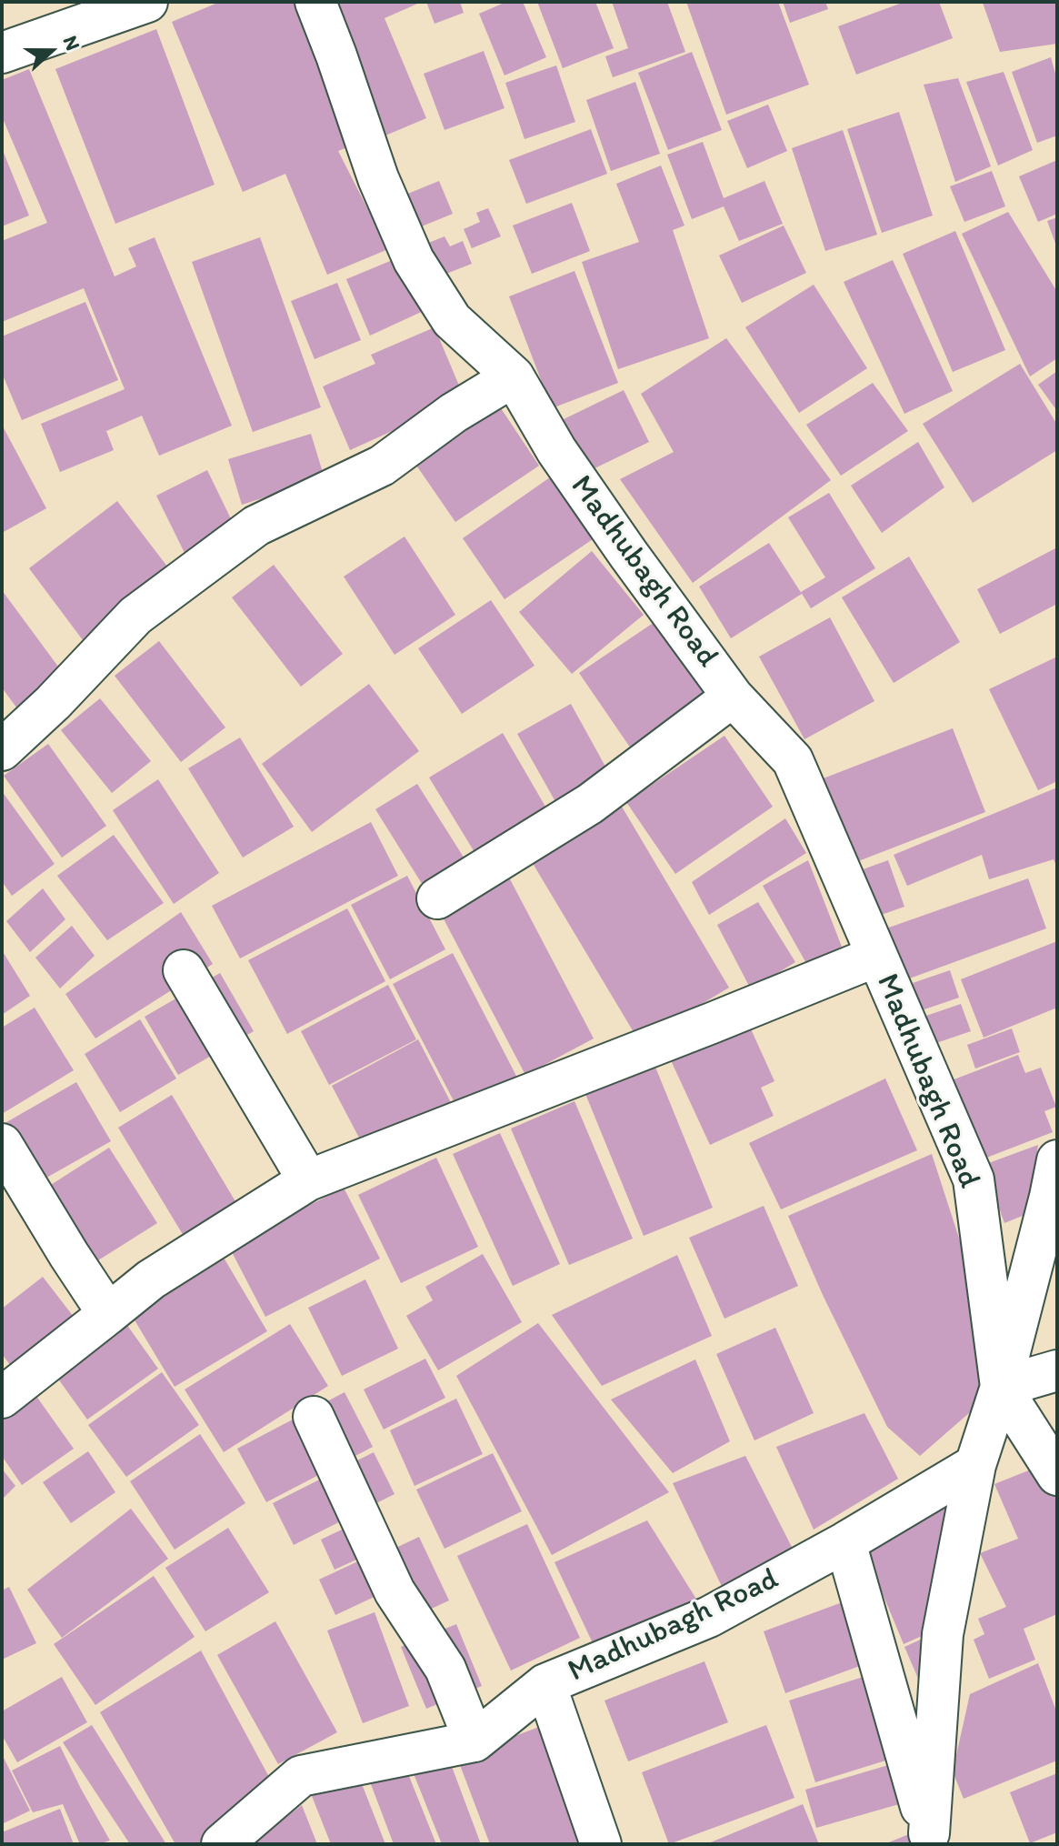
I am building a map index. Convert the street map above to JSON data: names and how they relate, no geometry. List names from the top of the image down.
{
  "streets": {
    "street": ["Madhubagh Road"]
  },
  "north": "right"
}
